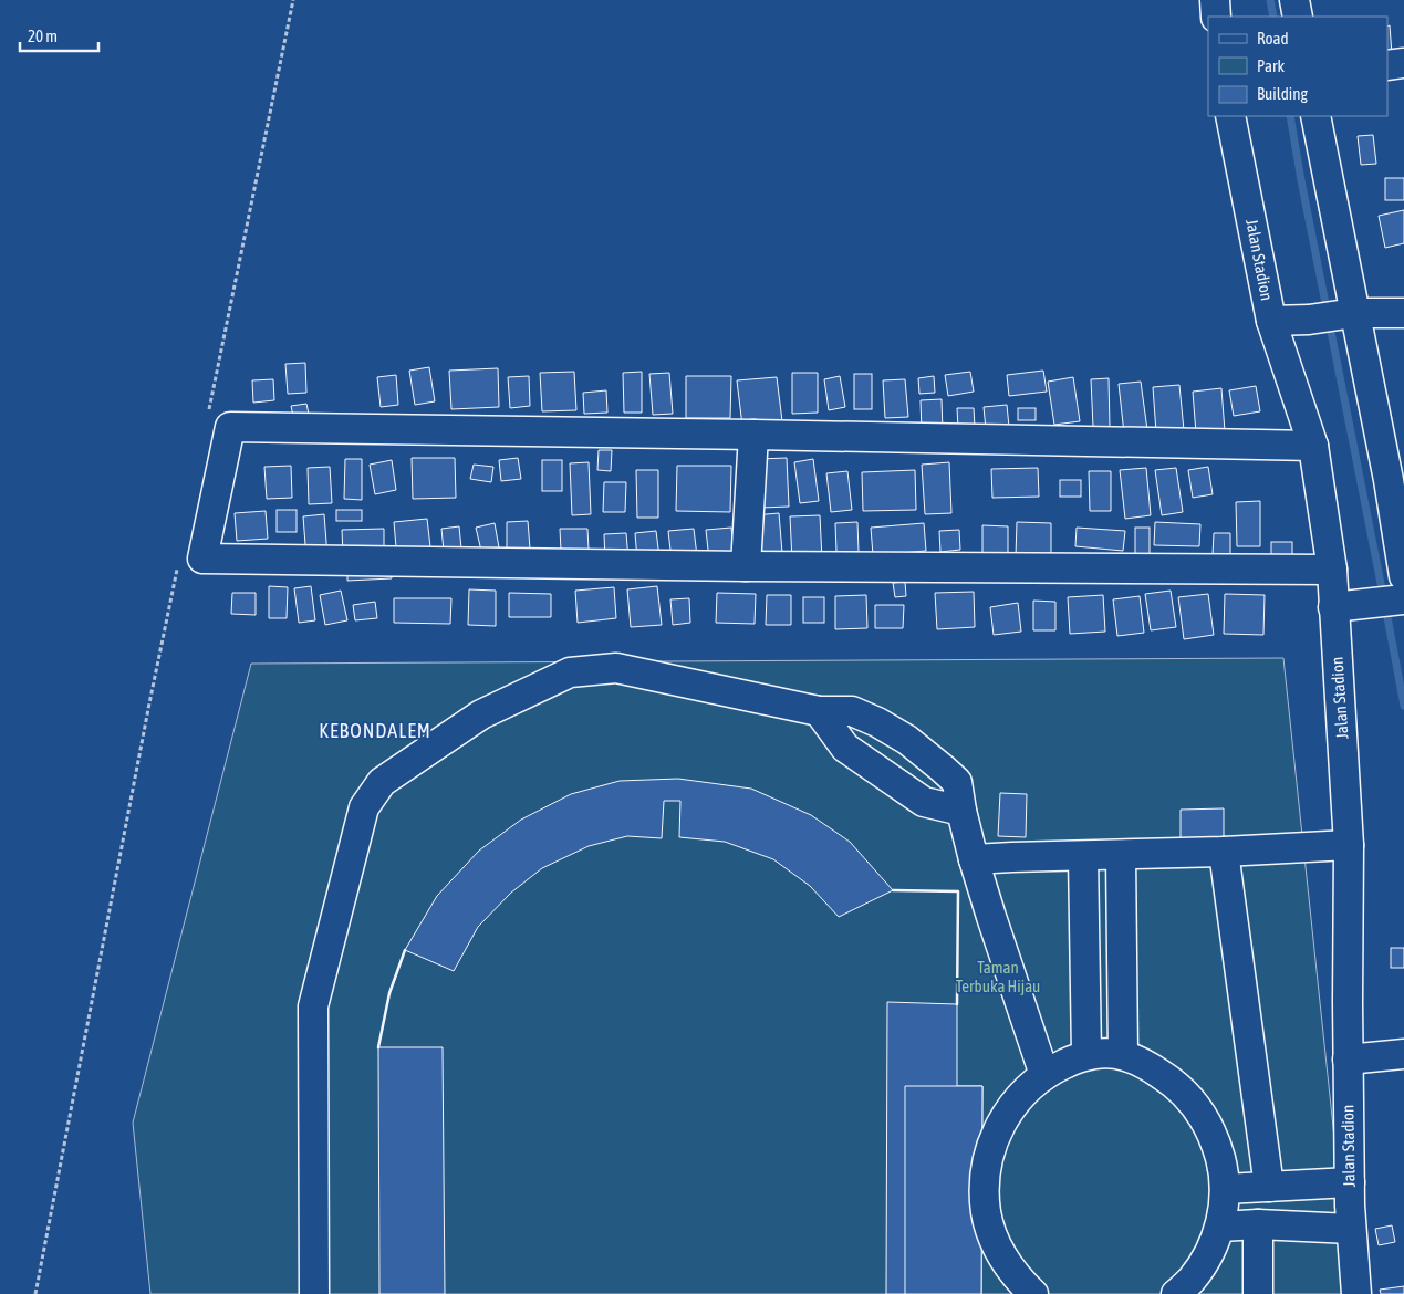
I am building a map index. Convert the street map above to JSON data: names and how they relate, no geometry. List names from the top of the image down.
{
  "streets": {
    "street": ["Jalan Stadion"]
  },
  "districts": ["KEBONDALEM"],
  "parks": ["Taman Terbuka Hijau"],
  "legend": ["Road", "Park", "Building"],
  "scale_bar": "20 m"
}
